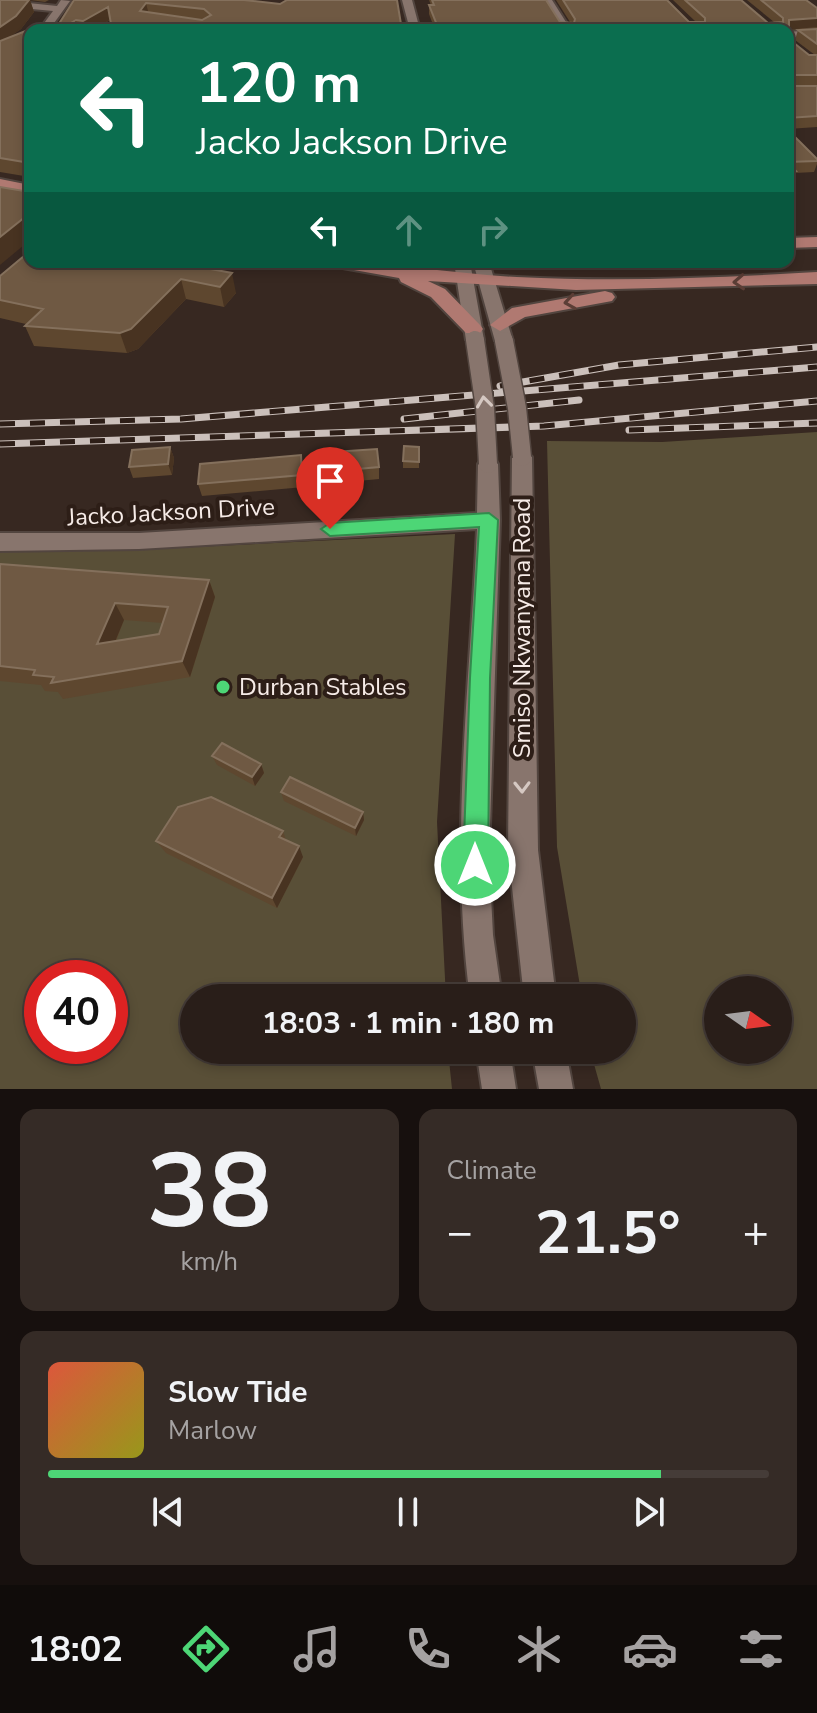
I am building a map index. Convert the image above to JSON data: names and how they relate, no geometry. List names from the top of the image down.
{
  "streets": {
    "street": ["Jacko Jackson Drive", "Smiso Nkwanyana Road"]
  },
  "crossings": [
    ["Jacko Jackson Drive", "Smiso Nkwanyana Road"]
  ],
  "places": ["Durban Stables"],
  "north": "right",
  "page": {
    "turn": ["120 m", "Jacko Jackson Drive"],
    "limit": "40",
    "trip": "18:03 · 1 min · 180 m",
    "tile": [
      ["38", "km/h"],
      "Climate"
    ],
    "heat": ["−", "21.5°", "+"],
    "song": ["Slow Tide", "Marlow"],
    "tabs": "18:02"
  }
}
